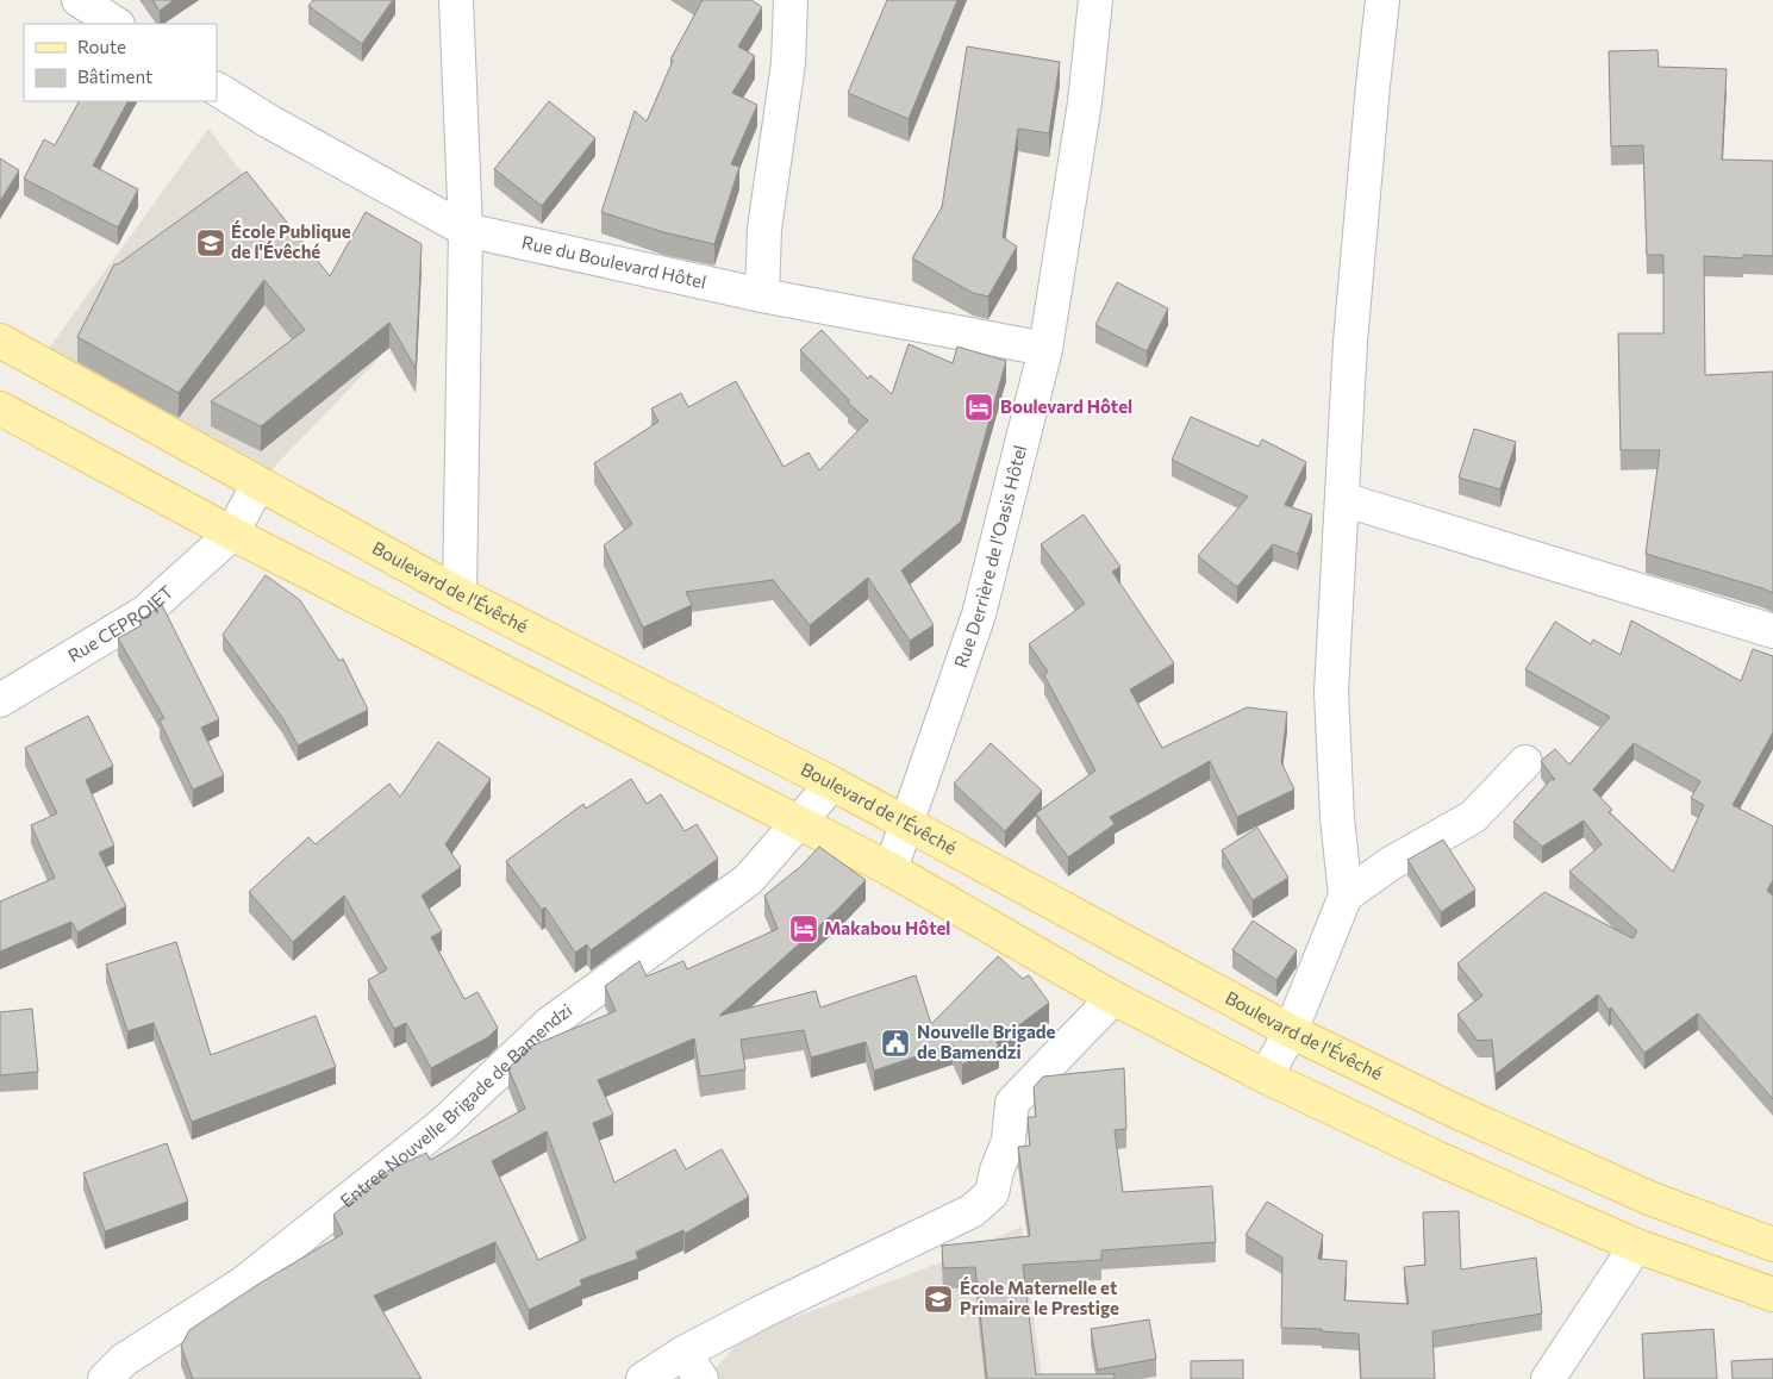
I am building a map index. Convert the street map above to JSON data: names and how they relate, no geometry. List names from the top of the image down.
{
  "streets": {
    "main road": ["Boulevard de l'Évêché"],
    "street": [
      "Rue du Boulevard Hôtel",
      "Rue Derrière de l'Oasis Hôtel",
      "Rue CEPROJET",
      "Entree Nouvelle Brigade de Bamendzi"
    ]
  },
  "crossings": [
    ["Rue du Boulevard Hôtel", "Rue Derrière de l'Oasis Hôtel"],
    ["Rue Derrière de l'Oasis Hôtel", "Boulevard de l'Évêché"],
    ["Boulevard de l'Évêché", "Entree Nouvelle Brigade de Bamendzi"]
  ],
  "places": {
    "school or university": ["École Publique de l'Évêché", "École Maternelle et Primaire le Prestige"],
    "hotel": ["Boulevard Hôtel", "Makabou Hôtel"],
    "public building": ["Nouvelle Brigade de Bamendzi"]
  },
  "legend": ["Route", "Bâtiment"]
}
